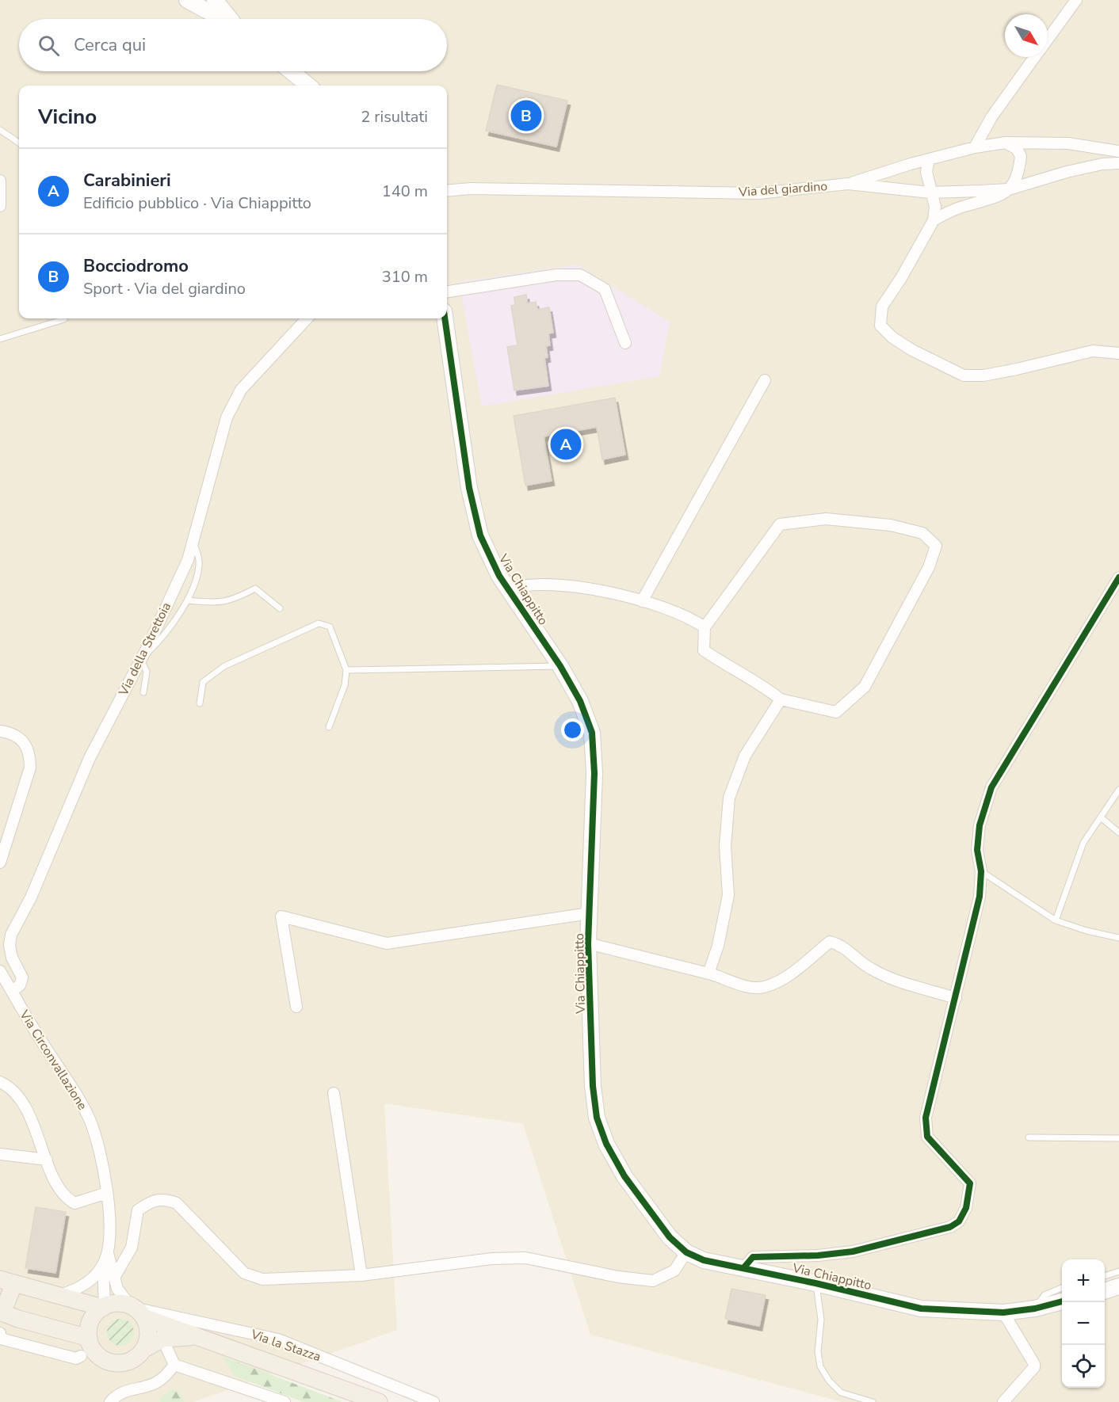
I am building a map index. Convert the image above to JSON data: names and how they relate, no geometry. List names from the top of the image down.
{
  "streets": {
    "street": [
      "Via del giardino",
      "Via Chiappitto",
      "Via della Strettoia",
      "Via Circonvallazione",
      "Via la Stazza"
    ]
  },
  "crossings": [
    ["Via della Strettoia", "Via Circonvallazione"],
    ["Via Circonvallazione", "Via la Stazza"]
  ],
  "north": "bottom right",
  "page": {
    "search": "Cerca qui",
    "heading": ["Vicino", "2 risultati"],
    "pins": ["B", "A"],
    "list": [
      {
        "mark": "A",
        "name": "Carabinieri",
        "note": "Edificio pubblico · Via Chiappitto",
        "value": "140 m"
      },
      {
        "mark": "B",
        "name": "Bocciodromo",
        "note": "Sport · Via del giardino",
        "value": "310 m"
      }
    ],
    "map_buttons": ["+", "−"]
  }
}
